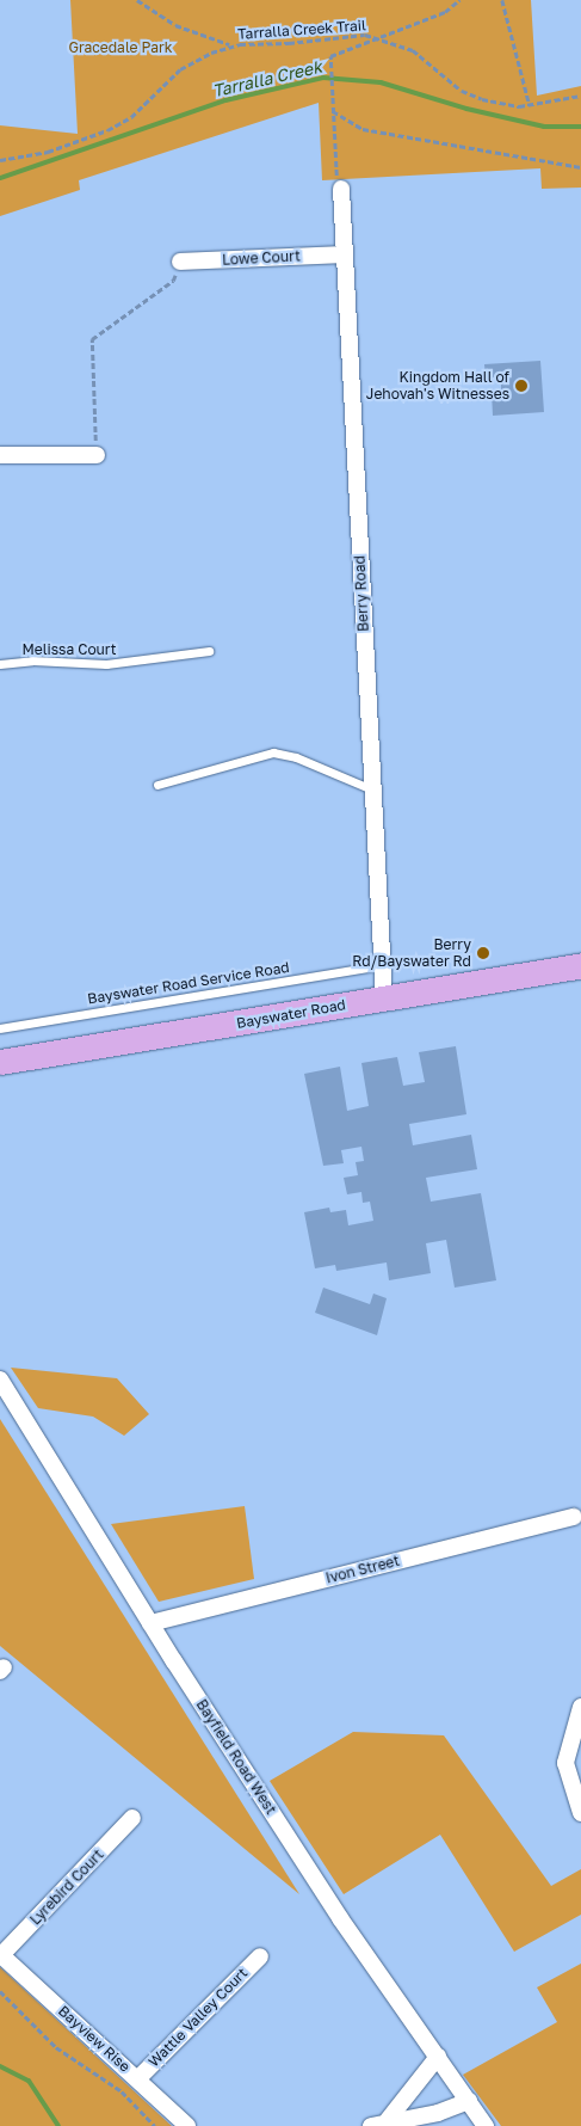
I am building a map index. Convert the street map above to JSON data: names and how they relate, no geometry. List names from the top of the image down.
{
  "streets": {
    "main road": ["Bayswater Road"],
    "street": [
      "Lowe Court",
      "Berry Road",
      "Ivon Street",
      "Bayfield Road West",
      "Lyrebird Court",
      "Wattle Valley Court",
      "Bayview Rise"
    ],
    "lane": ["Melissa Court", "Bayswater Road Service Road"],
    "path": ["Tarralla Creek Trail"]
  },
  "crossings": [
    ["Lowe Court", "Berry Road"],
    ["Berry Road", "Bayswater Road Service Road"],
    ["Berry Road", "Bayswater Road"],
    ["Ivon Street", "Bayfield Road West"],
    ["Lyrebird Court", "Bayview Rise"],
    ["Wattle Valley Court", "Bayview Rise"]
  ],
  "water": ["Tarralla Creek"],
  "parks": ["Gracedale Park"],
  "places": ["Kingdom Hall of Jehovah's Witnesses", "Berry Rd/Bayswater Rd"]
}
